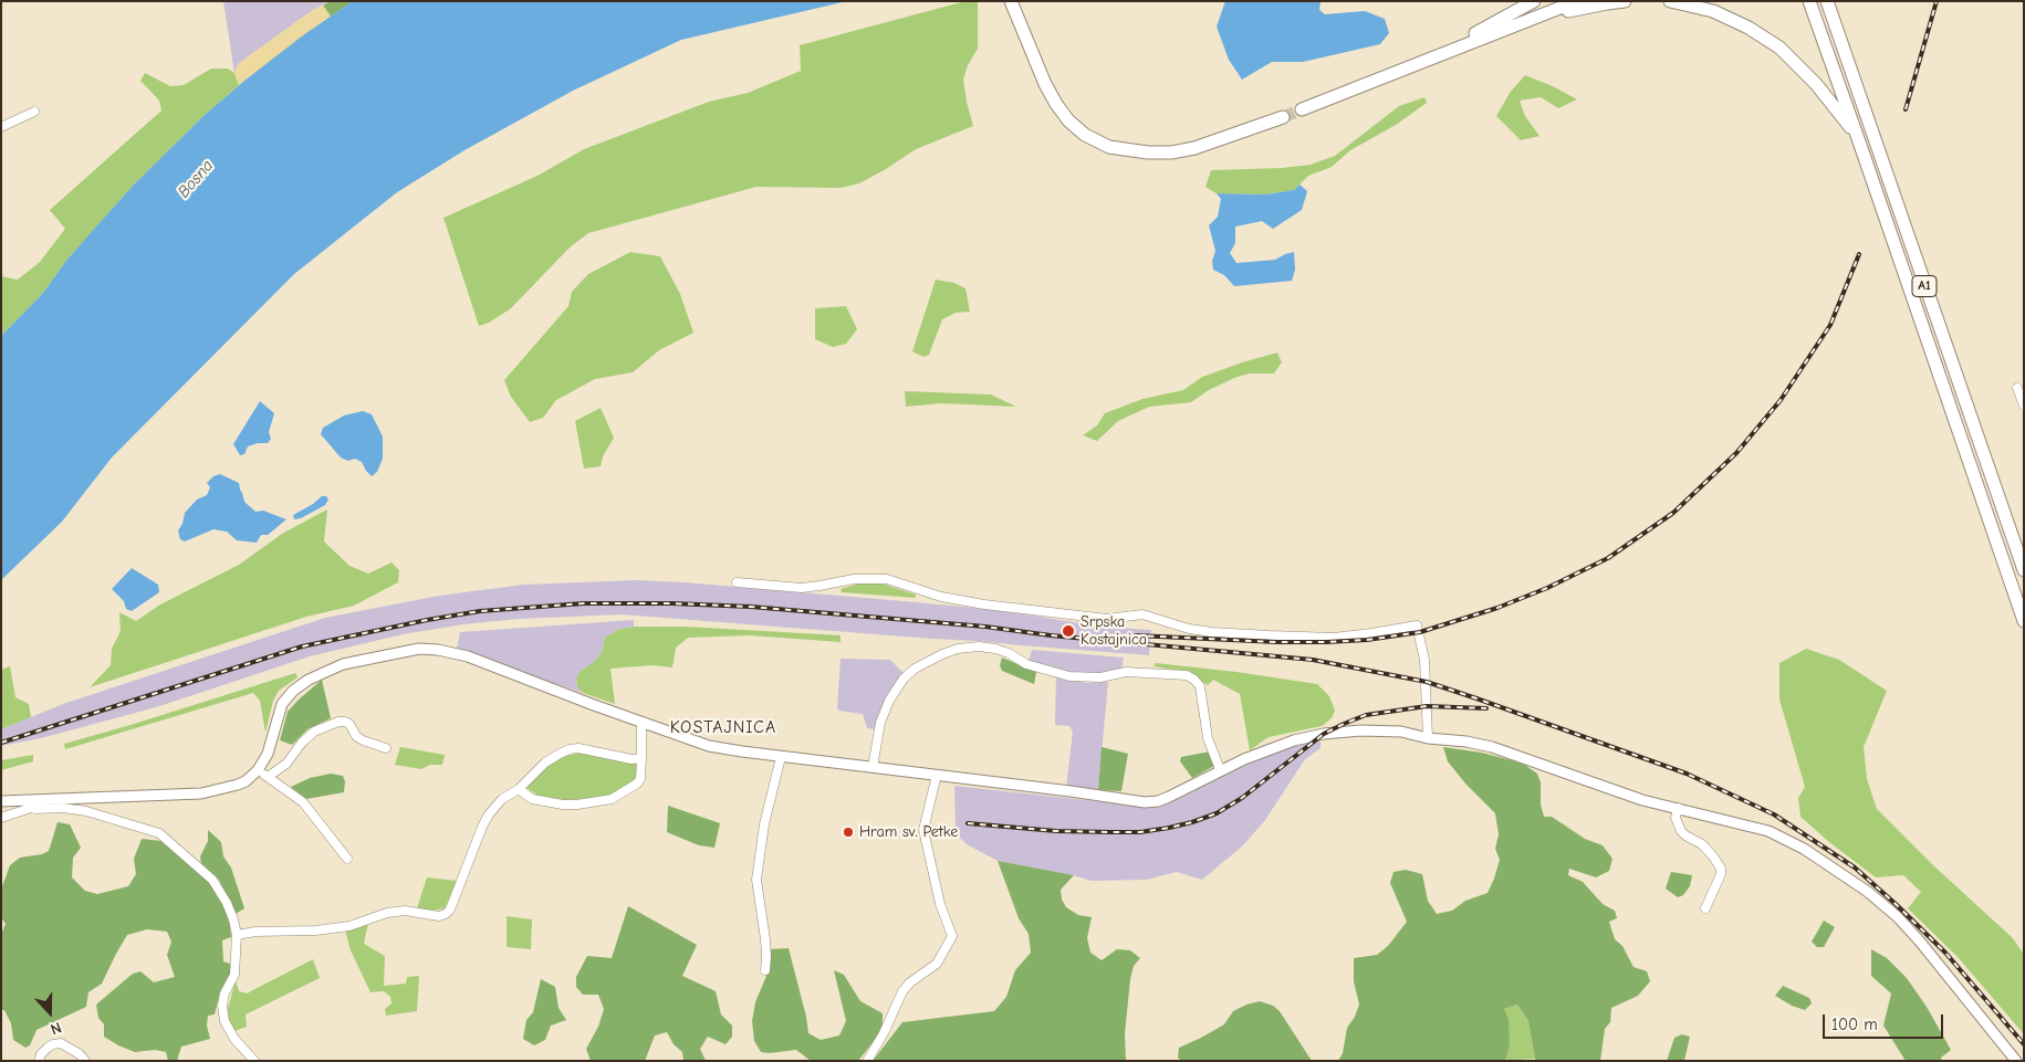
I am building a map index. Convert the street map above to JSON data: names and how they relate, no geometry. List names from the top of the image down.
{
  "streets": {
    "highway": ["A1"]
  },
  "districts": ["KOSTAJNICA"],
  "water": ["Bosna"],
  "places": ["Srpska Kostajnica", "Hram sv. Petke"],
  "scale_bar": "100 m",
  "north": "bottom"
}
